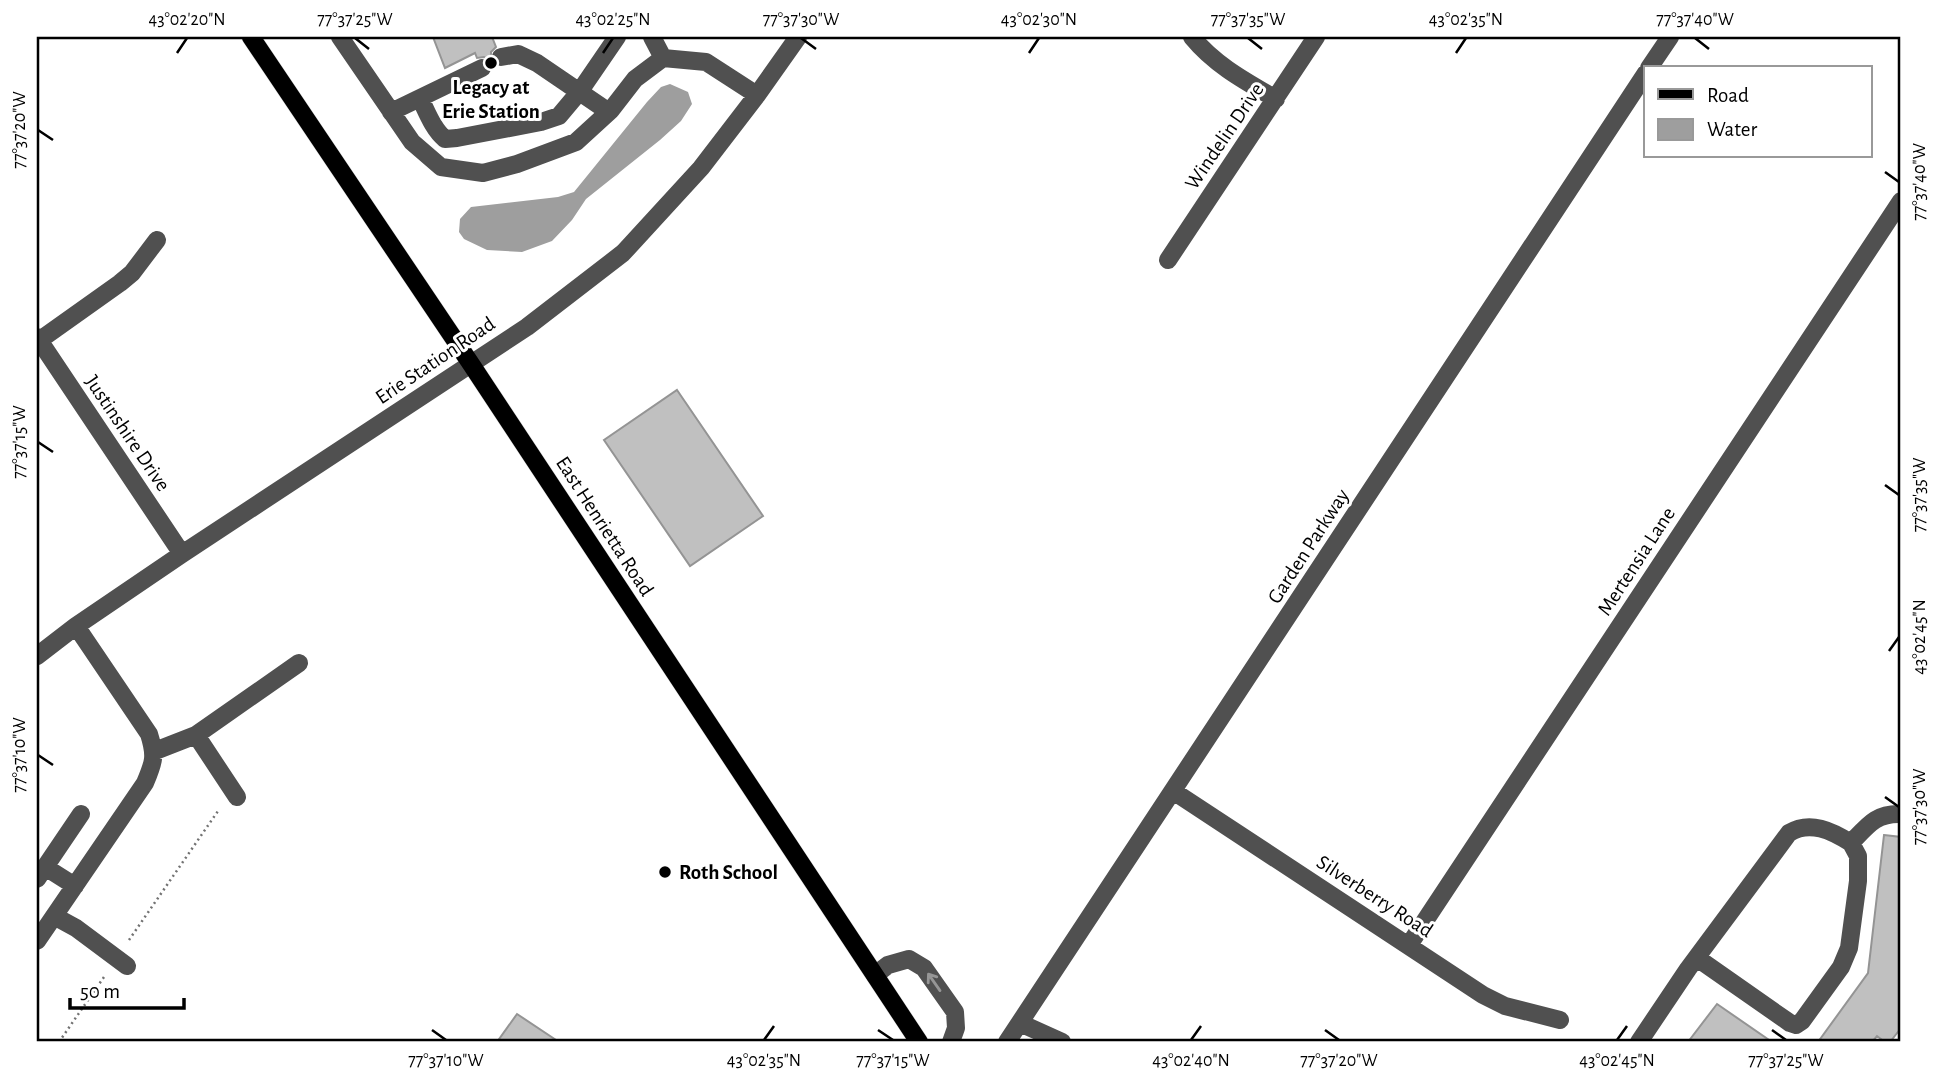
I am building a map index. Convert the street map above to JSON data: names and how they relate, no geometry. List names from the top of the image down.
{
  "streets": {
    "main road": ["East Henrietta Road"],
    "street": [
      "Windelin Drive",
      "Erie Station Road",
      "Justinshire Drive",
      "Garden Parkway",
      "Mertensia Lane",
      "Silverberry Road"
    ]
  },
  "crossings": [
    ["Erie Station Road", "Justinshire Drive"],
    ["Erie Station Road", "East Henrietta Road"],
    ["Garden Parkway", "Silverberry Road"],
    ["Mertensia Lane", "Silverberry Road"]
  ],
  "places": ["Legacy at Erie Station", "Roth School"],
  "legend": ["Road", "Water"],
  "scale_bar": "50 m",
  "coordinates": [
    "43°02'20\"N",
    "77°37'25\"W",
    "43°02'25\"N",
    "77°37'30\"W",
    "43°02'30\"N",
    "77°37'35\"W",
    "43°02'35\"N",
    "77°37'40\"W",
    "77°37'20\"W",
    "77°37'15\"W",
    "43°02'45\"N",
    "77°37'10\"W",
    "43°02'40\"N"
  ]
}
